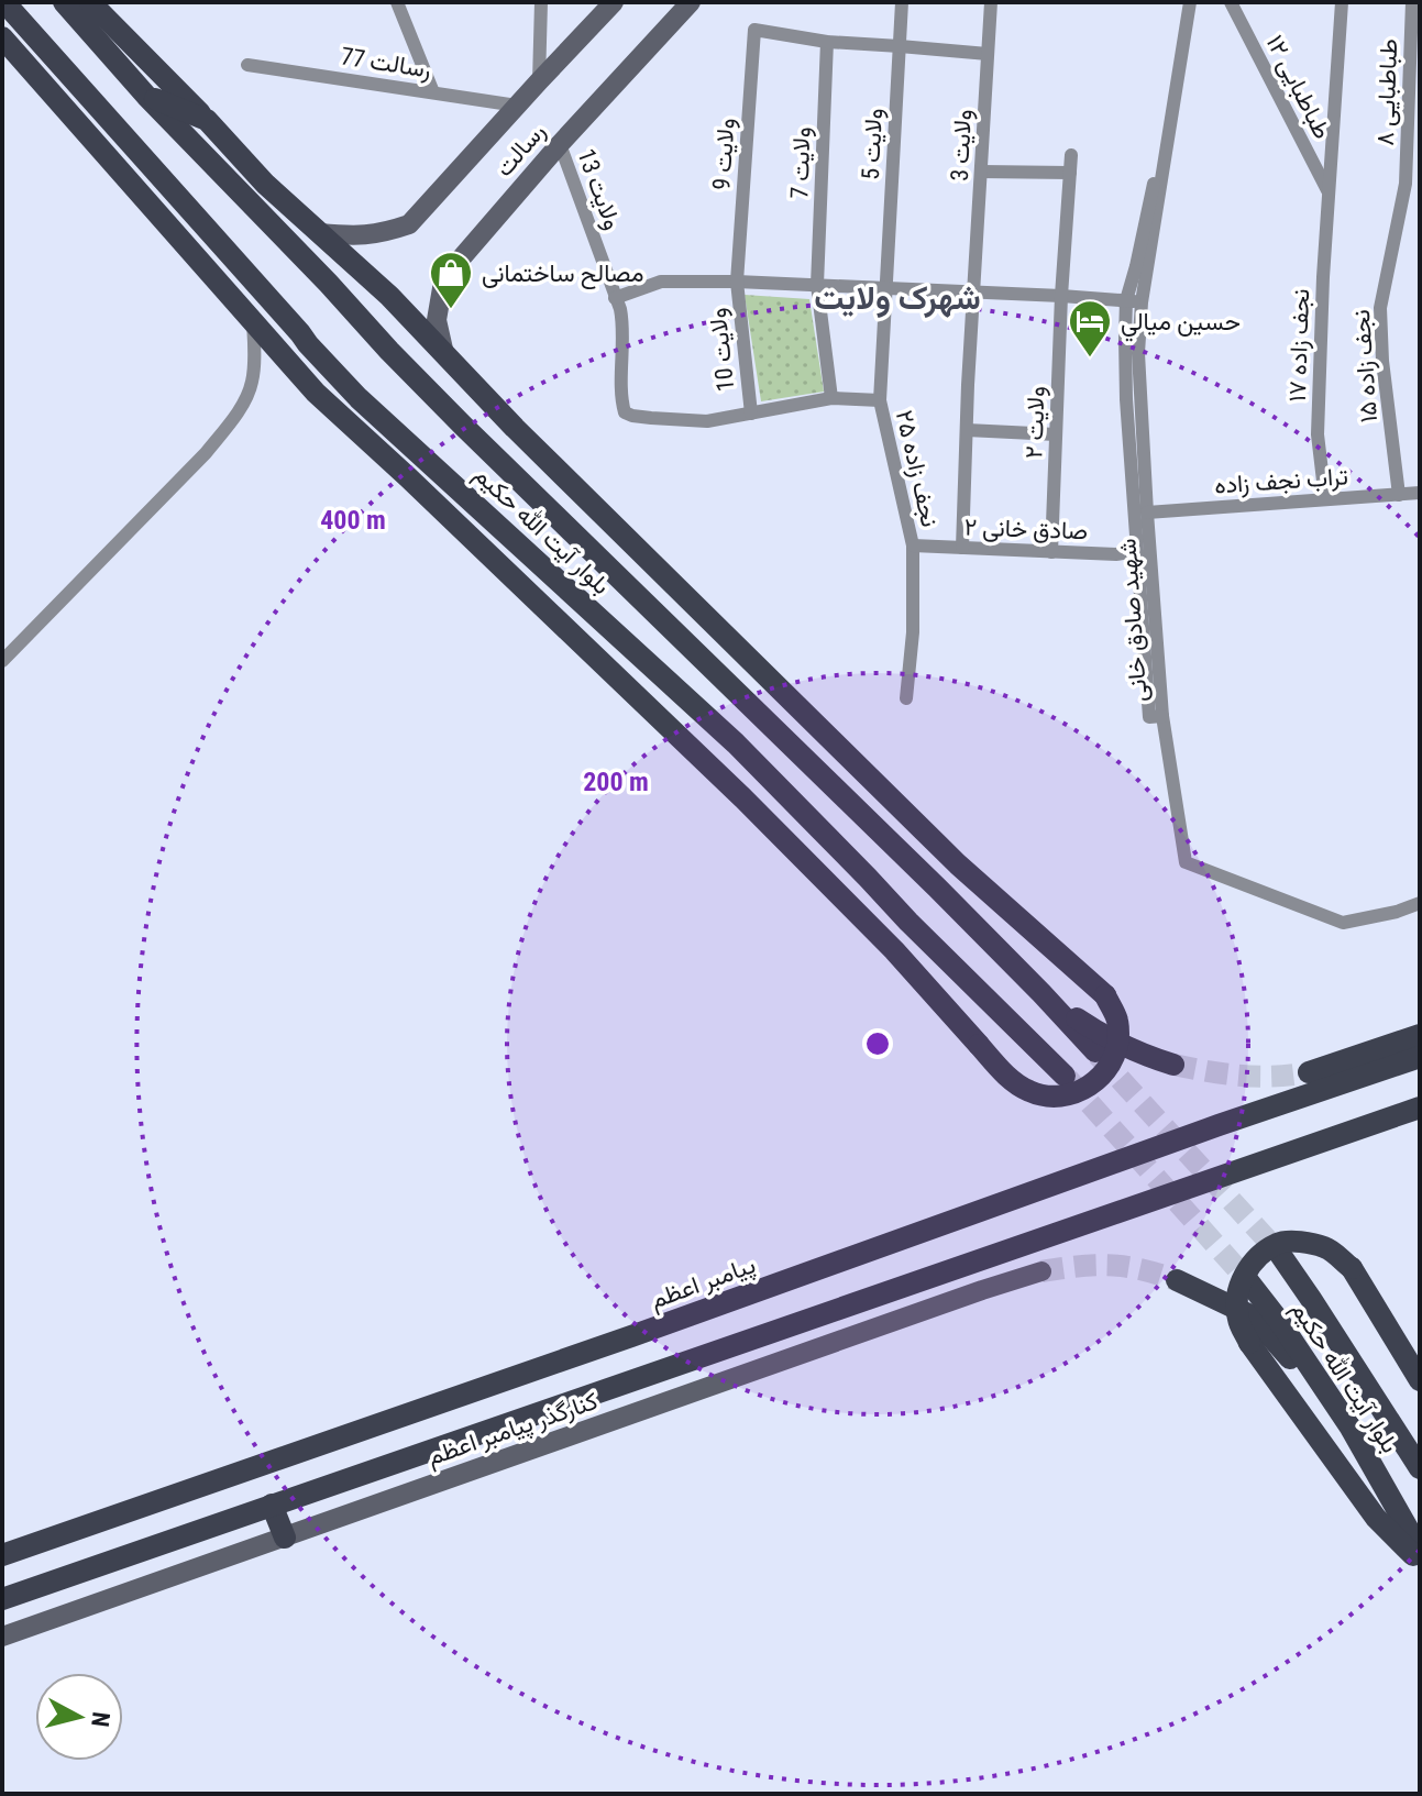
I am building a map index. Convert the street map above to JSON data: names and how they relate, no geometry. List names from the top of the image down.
{
  "streets": {
    "main road": [
      "رسالت",
      "بلوار آیت الله حکیم",
      "پیامبر اعظم",
      "کنارگذر پیامبر اعظم"
    ],
    "street": [
      "رسالت 77",
      "طباطبایی ۱۲",
      "طباطبایی ۸",
      "ولایت 5",
      "ولایت 3",
      "ولایت 9",
      "ولایت 7",
      "ولایت 13",
      "نجف زاده ۱۷",
      "ولایت 10",
      "نجف زاده ۱۵",
      "ولایت ۲",
      "نجف زاده ۲۵",
      "تراب نجف زاده",
      "صادق خانی ۲",
      "شهید صادق خانی"
    ]
  },
  "crossings": [
    ["رسالت 77", "رسالت"],
    ["طباطبایی ۱۲", "نجف زاده ۱۷"],
    ["طباطبایی ۸", "نجف زاده ۱۵"],
    ["ولایت 5", "نجف زاده ۲۵"],
    ["ولایت 3", "صادق خانی ۲"],
    ["رسالت", "ولایت 13"],
    ["ولایت 9", "ولایت 7"],
    ["ولایت 9", "ولایت 10"],
    ["ولایت 13", "ولایت 10"],
    ["نجف زاده ۱۷", "تراب نجف زاده"],
    ["نجف زاده ۱۵", "تراب نجف زاده"],
    ["ولایت ۲", "صادق خانی ۲"],
    ["نجف زاده ۲۵", "صادق خانی ۲"],
    ["تراب نجف زاده", "شهید صادق خانی"],
    ["صادق خانی ۲", "شهید صادق خانی"]
  ],
  "districts": ["شهرک ولایت"],
  "places": {
    "shop": ["مصالح ساختمانی"],
    "hotel": ["حسين ميالي"]
  },
  "north": "right",
  "rings": ["400 m", "200 m"]
}
